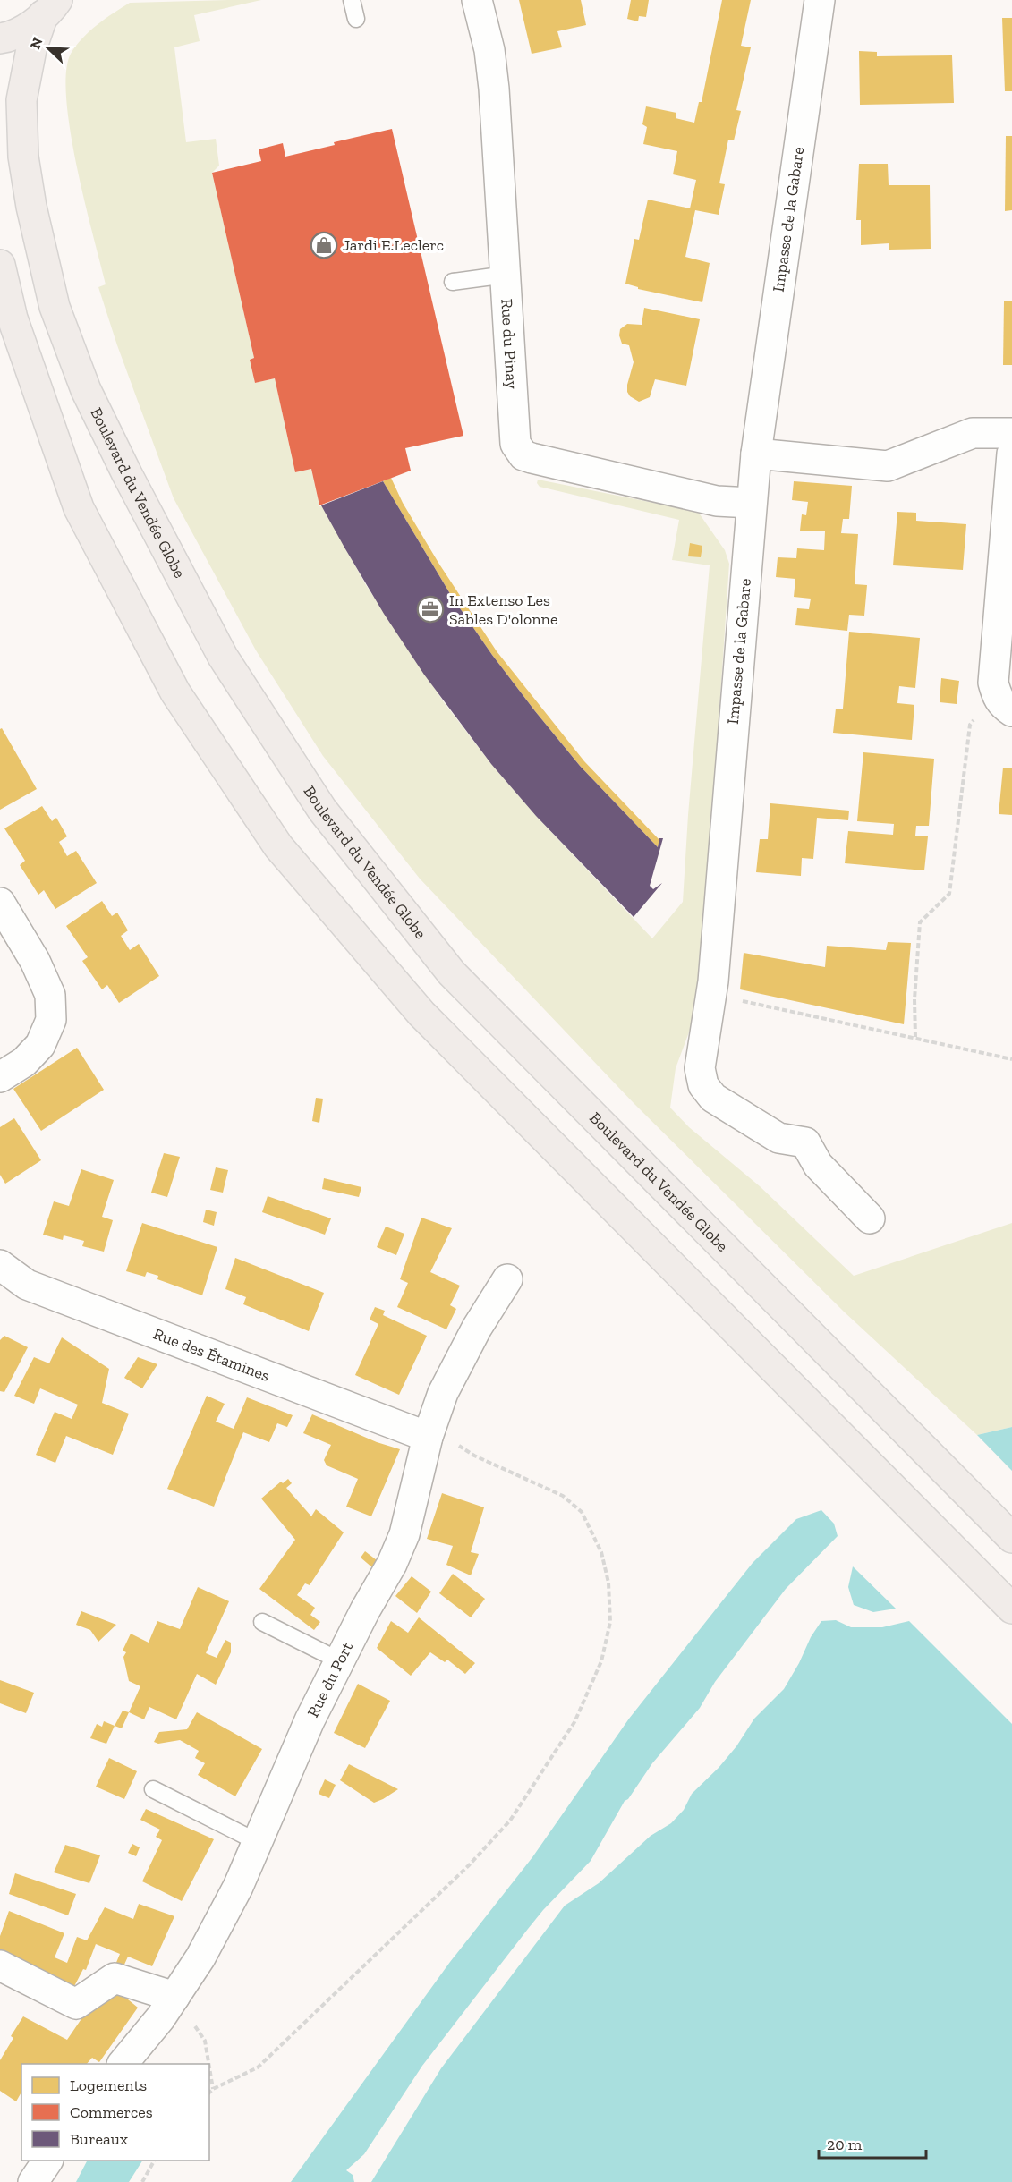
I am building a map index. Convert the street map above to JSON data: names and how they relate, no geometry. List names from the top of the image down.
{
  "streets": {
    "main road": ["Boulevard du Vendée Globe"],
    "street": [
      "Impasse de la Gabare",
      "Rue du Pinay",
      "Rue des Étamines",
      "Rue du Port"
    ]
  },
  "crossings": [
    ["Impasse de la Gabare", "Rue du Pinay"],
    ["Rue des Étamines", "Rue du Port"]
  ],
  "places": {
    "shop": ["Jardi E.Leclerc"],
    "office": ["In Extenso Les Sables D'olonne"]
  },
  "legend": ["Logements", "Commerces", "Bureaux"],
  "scale_bar": "20 m",
  "north": "top left"
}
